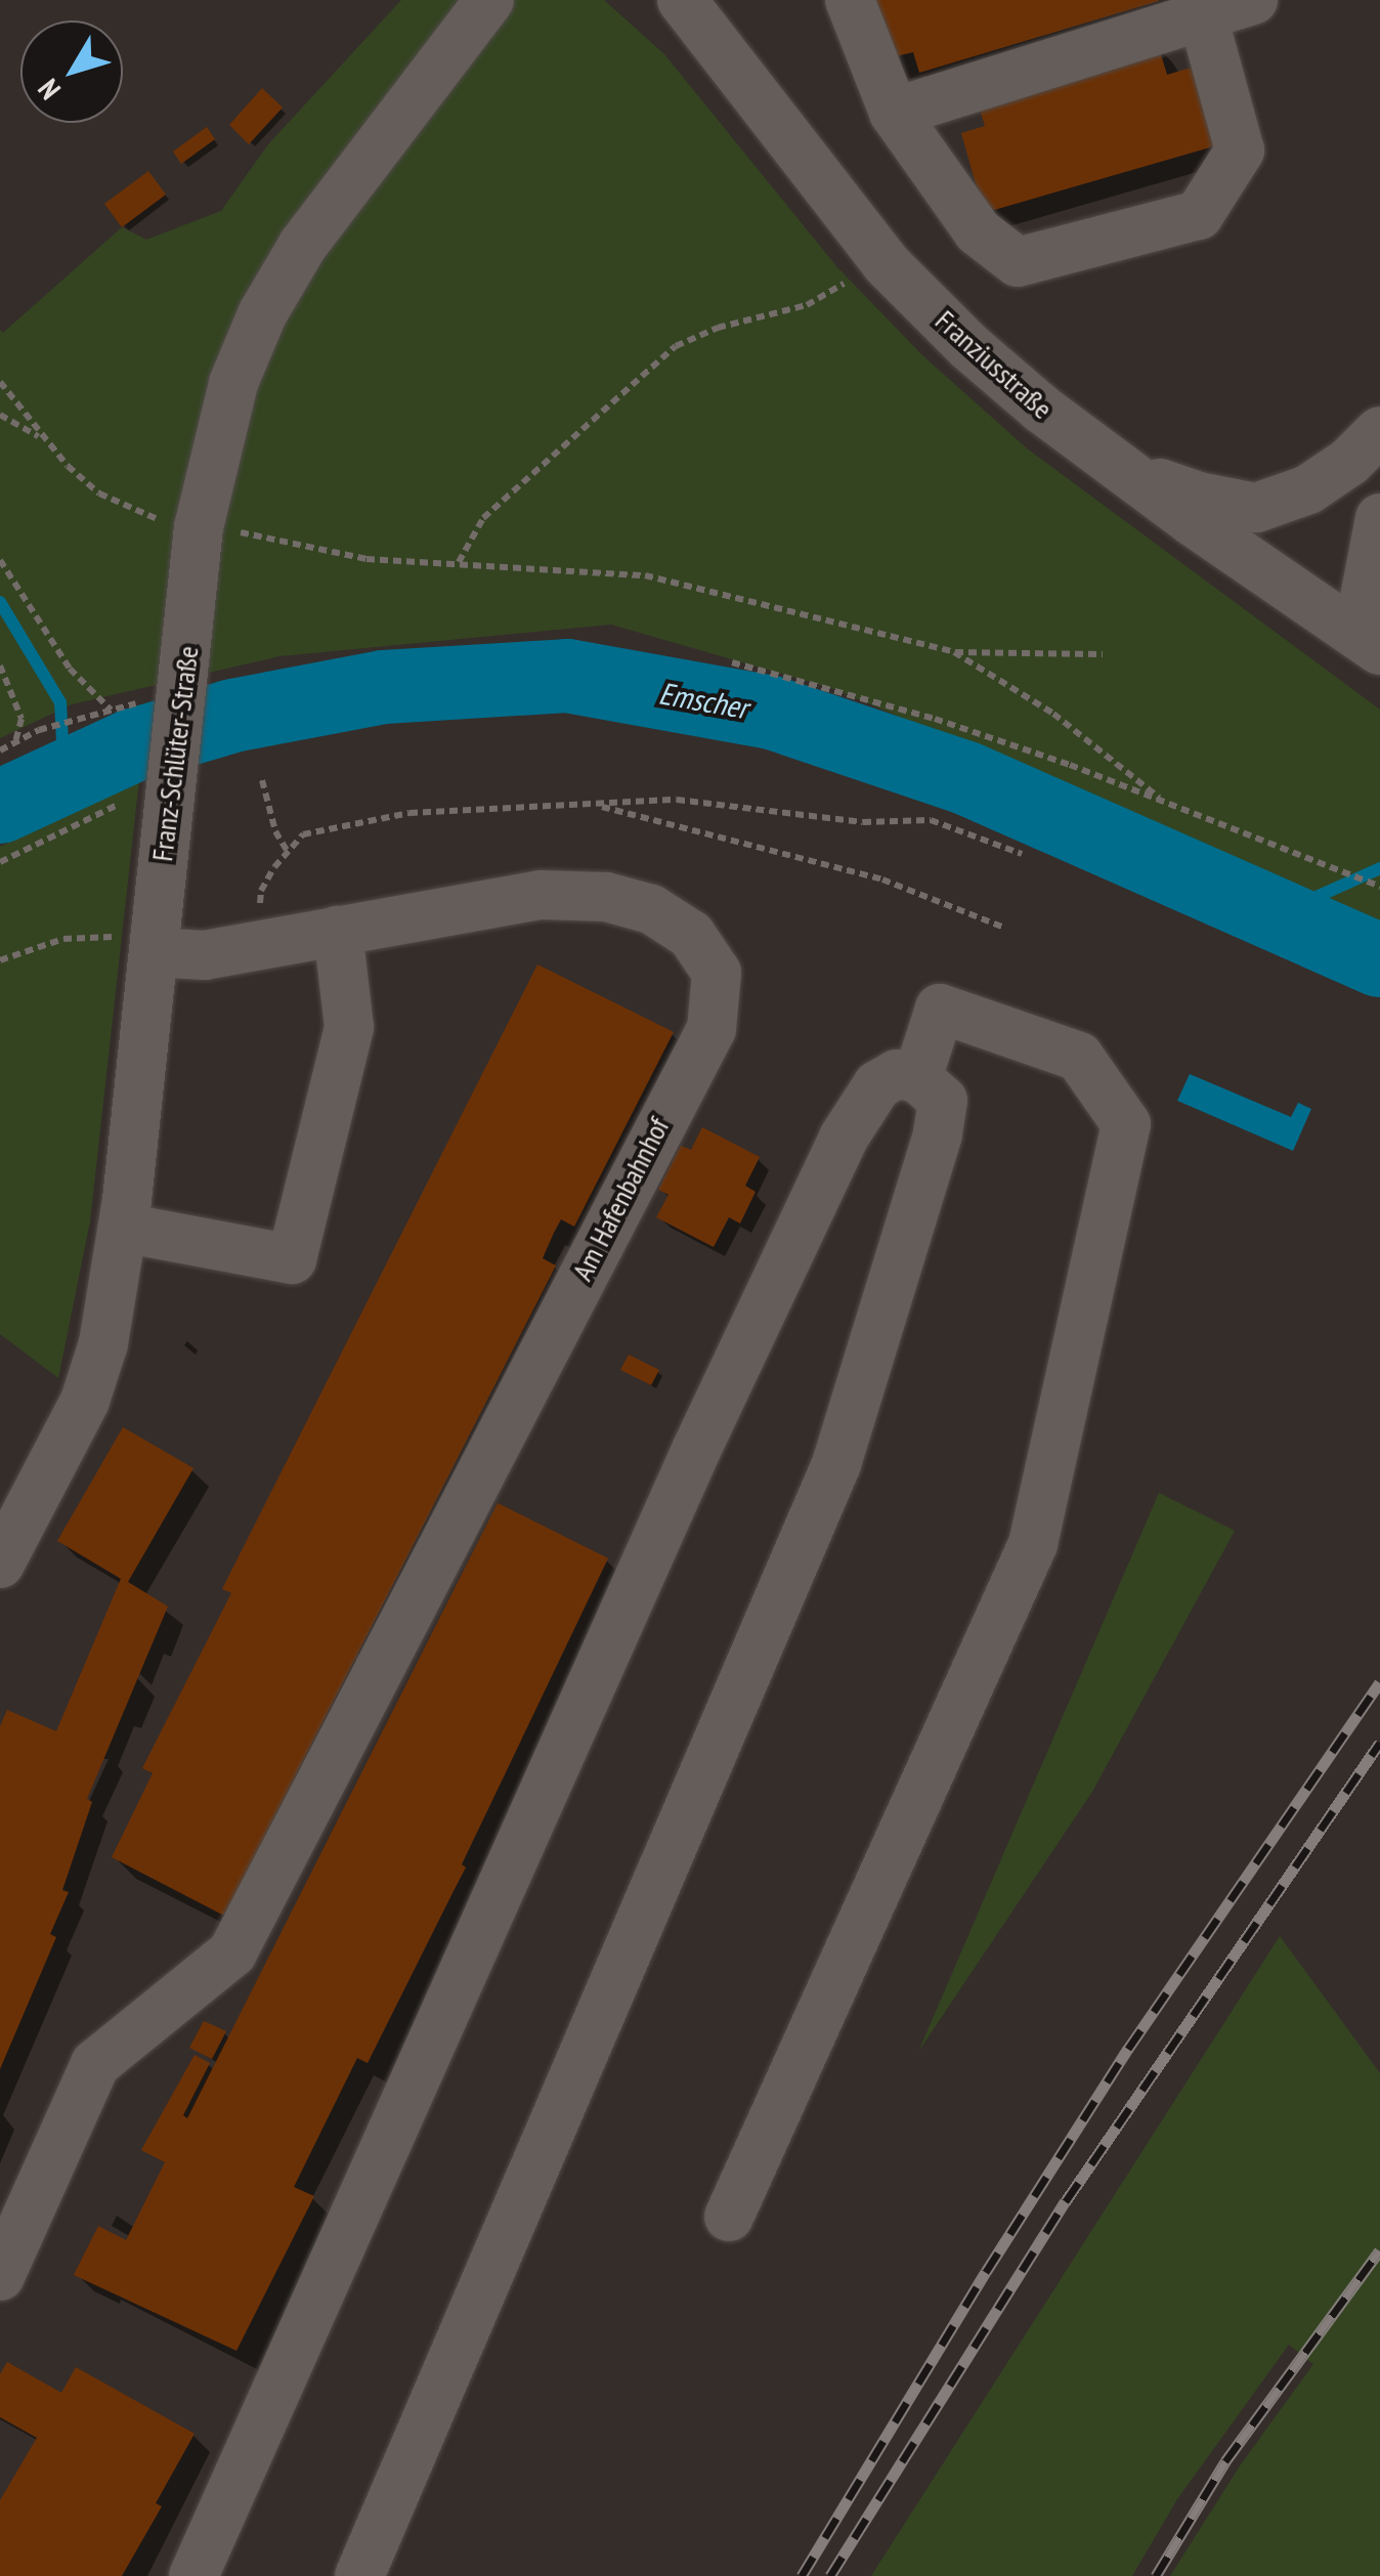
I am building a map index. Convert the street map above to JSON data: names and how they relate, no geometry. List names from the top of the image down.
{
  "streets": {
    "street": ["Franziusstraße", "Franz-Schlüter-Straße", "Am Hafenbahnhof"]
  },
  "crossings": [
    ["Franz-Schlüter-Straße", "Am Hafenbahnhof"]
  ],
  "water": ["Emscher"],
  "north": "bottom left"
}
